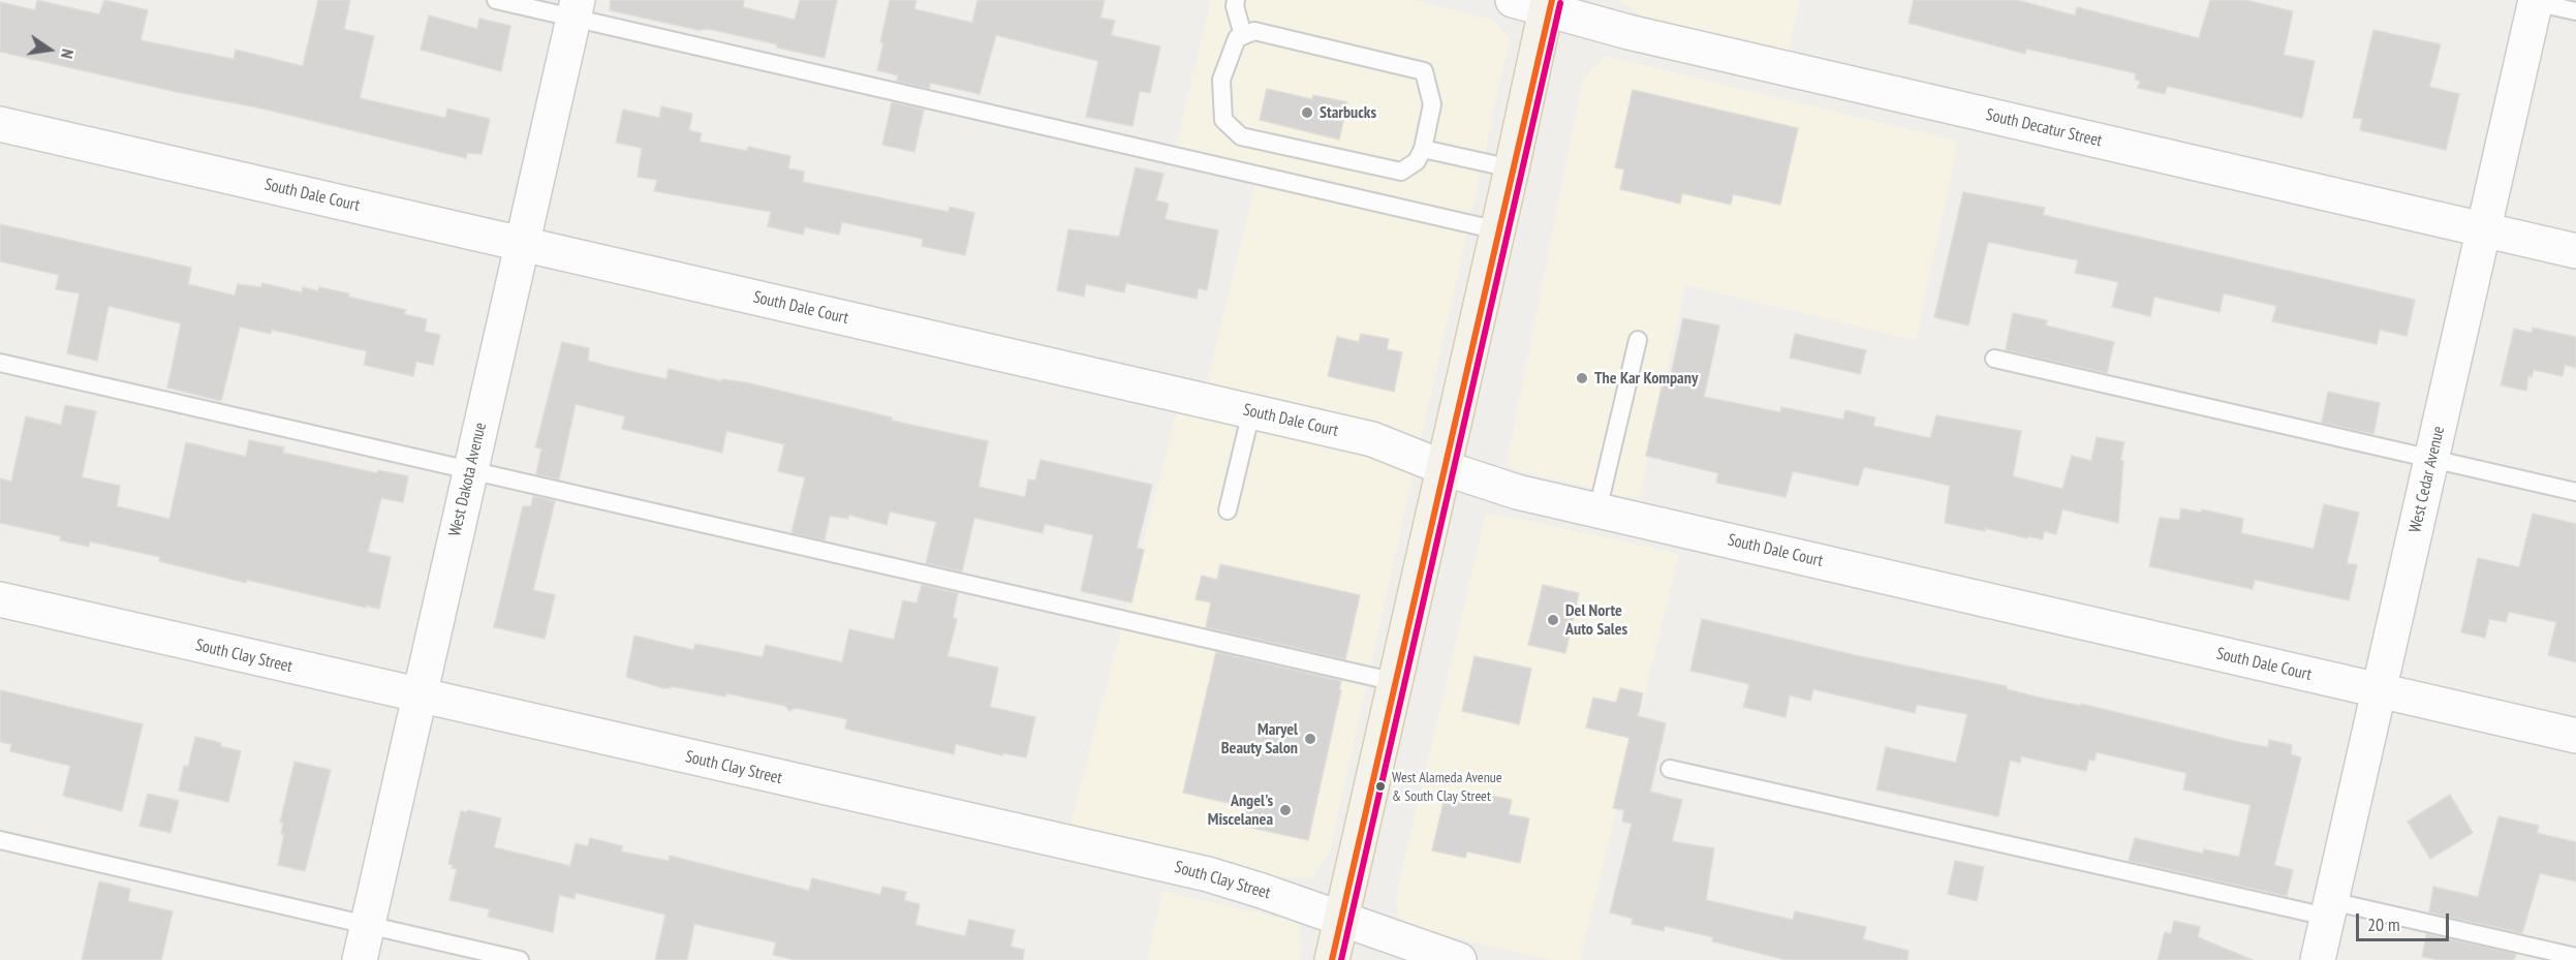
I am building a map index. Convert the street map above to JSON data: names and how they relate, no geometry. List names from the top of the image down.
{
  "streets": {
    "street": [
      "South Decatur Street",
      "South Dale Court",
      "West Dakota Avenue",
      "West Cedar Avenue",
      "South Clay Street"
    ]
  },
  "crossings": [
    ["South Decatur Street", "West Cedar Avenue"],
    ["South Dale Court", "West Dakota Avenue"],
    ["South Dale Court", "West Cedar Avenue"],
    ["West Dakota Avenue", "South Clay Street"]
  ],
  "places": [
    "Starbucks",
    "The Kar Kompany",
    "Del Norte Auto Sales",
    "Maryel Beauty Salon",
    "West Alameda Avenue & South Clay Street",
    "Angel's Miscelanea"
  ],
  "scale_bar": "20 m",
  "north": "right"
}
